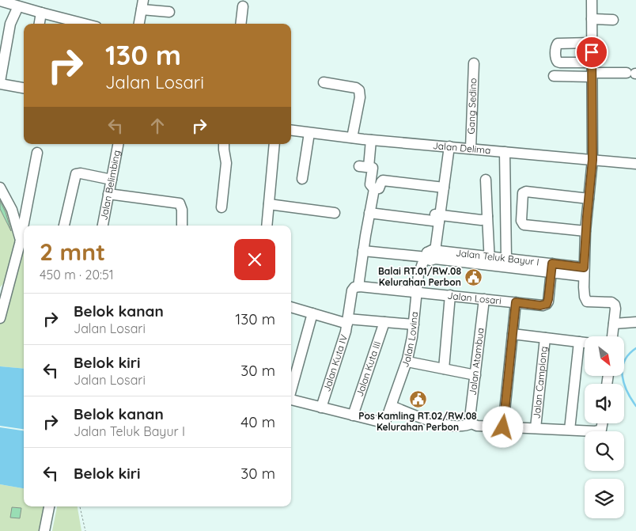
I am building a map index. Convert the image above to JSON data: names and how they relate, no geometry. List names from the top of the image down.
{
  "streets": {
    "street": [
      "Gang Sedino",
      "Jalan Delima",
      "Jalan Belimbing",
      "Jalan Teluk Bayur I",
      "Jalan Losari",
      "Jalan Lovina",
      "Jalan Atambua",
      "Jalan Kuta IV",
      "Jalan Kuta III",
      "Jalan Camplong"
    ]
  },
  "crossings": [
    ["Gang Sedino", "Jalan Delima"],
    ["Jalan Delima", "Jalan Lovina"],
    ["Jalan Teluk Bayur I", "Jalan Losari"],
    ["Jalan Teluk Bayur I", "Jalan Lovina"],
    ["Jalan Losari", "Jalan Lovina"],
    ["Jalan Losari", "Jalan Atambua"],
    ["Jalan Losari", "Jalan Kuta IV"],
    ["Jalan Lovina", "Jalan Kuta III"]
  ],
  "places": {
    "public building": ["Balai RT.01/RW.08 Kelurahan Perbon", "Pos Kamling RT.02/RW.08 Kelurahan Perbon"]
  },
  "north": "bottom right",
  "page": {
    "turn": ["130 m", "Jalan Losari"],
    "heading": ["2 mnt", "450 m · 20:51"],
    "list": [
      {
        "name": "Belok kanan",
        "note": "Jalan Losari",
        "value": "130 m"
      },
      {
        "name": "Belok kiri",
        "note": "Jalan Losari",
        "value": "30 m"
      },
      {
        "name": "Belok kanan",
        "note": "Jalan Teluk Bayur I",
        "value": "40 m"
      },
      {
        "name": "Belok kiri",
        "value": "30 m"
      }
    ]
  }
}
